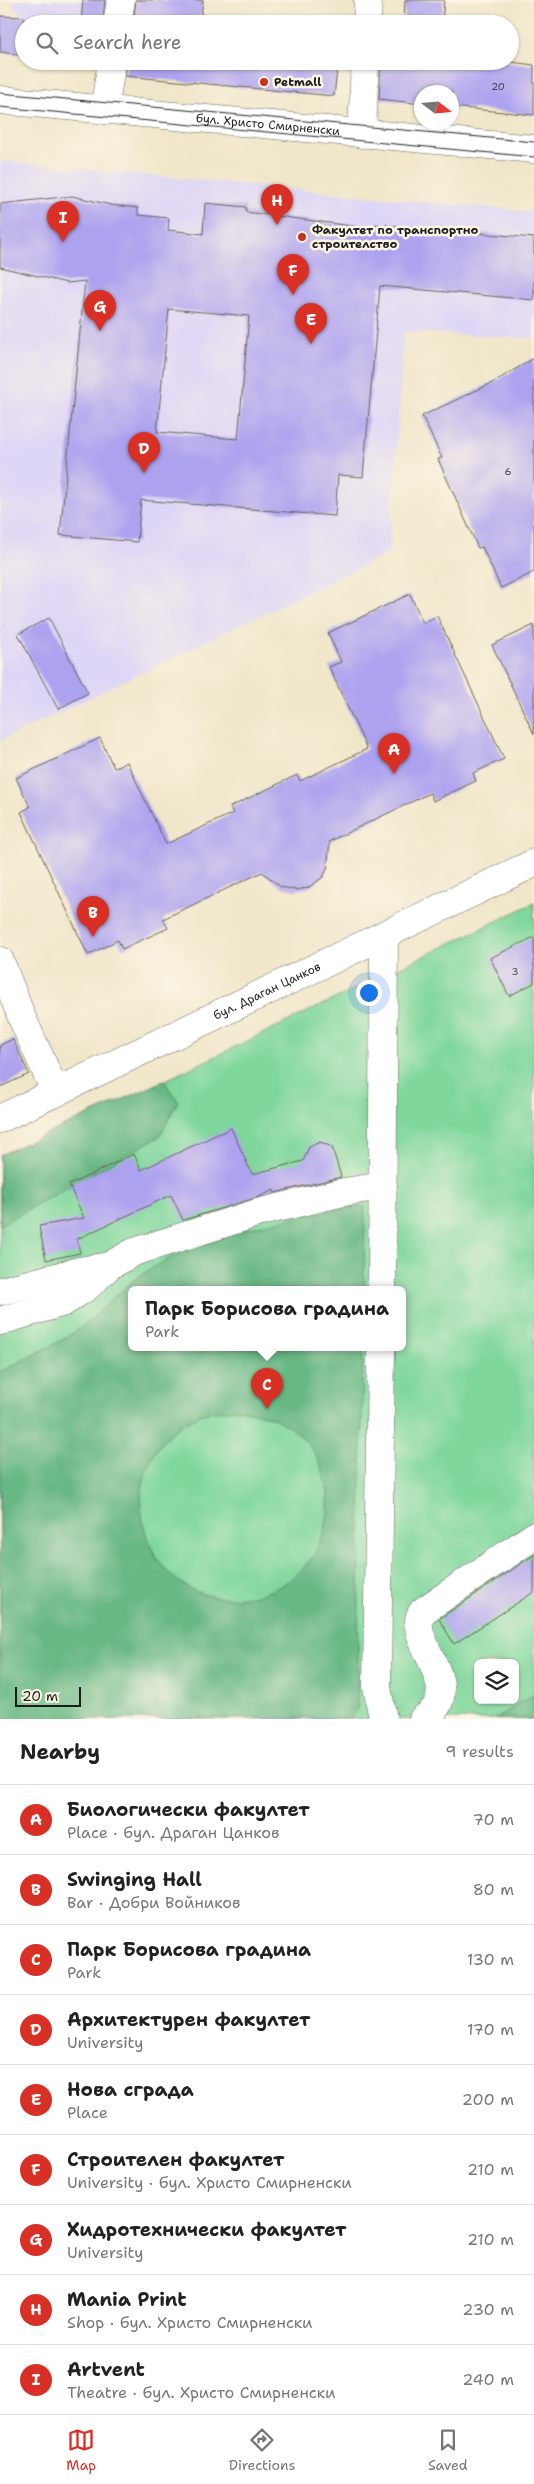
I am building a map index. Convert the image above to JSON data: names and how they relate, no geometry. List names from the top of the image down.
{
  "streets": {
    "street": ["бул. Христо Смирненски", "бул. Драган Цанков"]
  },
  "places": ["Petmall", "Факултет по транспортно строителство"],
  "house_numbers": ["20", "6", "3"],
  "scale_bar": "20 m",
  "north": "right",
  "page": {
    "search": "Search here",
    "pins": [
      "H",
      "I",
      "F",
      "G",
      "E",
      "D",
      "A",
      "B",
      "C"
    ],
    "popup": ["Парк Борисова градина", "Park"],
    "scale": "20 m",
    "heading": ["Nearby", "9 results"],
    "list": [
      {
        "mark": "A",
        "name": "Биологически факултет",
        "note": "Place · бул. Драган Цанков",
        "value": "70 m"
      },
      {
        "mark": "B",
        "name": "Swinging Hall",
        "note": "Bar · Добри Войников",
        "value": "80 m"
      },
      {
        "mark": "C",
        "name": "Парк Борисова градина",
        "note": "Park",
        "value": "130 m"
      },
      {
        "mark": "D",
        "name": "Архитектурен факултет",
        "note": "University",
        "value": "170 m"
      },
      {
        "mark": "E",
        "name": "Нова сграда",
        "note": "Place",
        "value": "200 m"
      },
      {
        "mark": "F",
        "name": "Строителен факултет",
        "note": "University · бул. Христо Смирненски",
        "value": "210 m"
      },
      {
        "mark": "G",
        "name": "Хидротехнически факултет",
        "note": "University",
        "value": "210 m"
      },
      {
        "mark": "H",
        "name": "Mania Print",
        "note": "Shop · бул. Христо Смирненски",
        "value": "230 m"
      },
      {
        "mark": "I",
        "name": "Artvent",
        "note": "Theatre · бул. Христо Смирненски",
        "value": "240 m"
      }
    ],
    "nav": ["Map", "Directions", "Saved"]
  }
}
